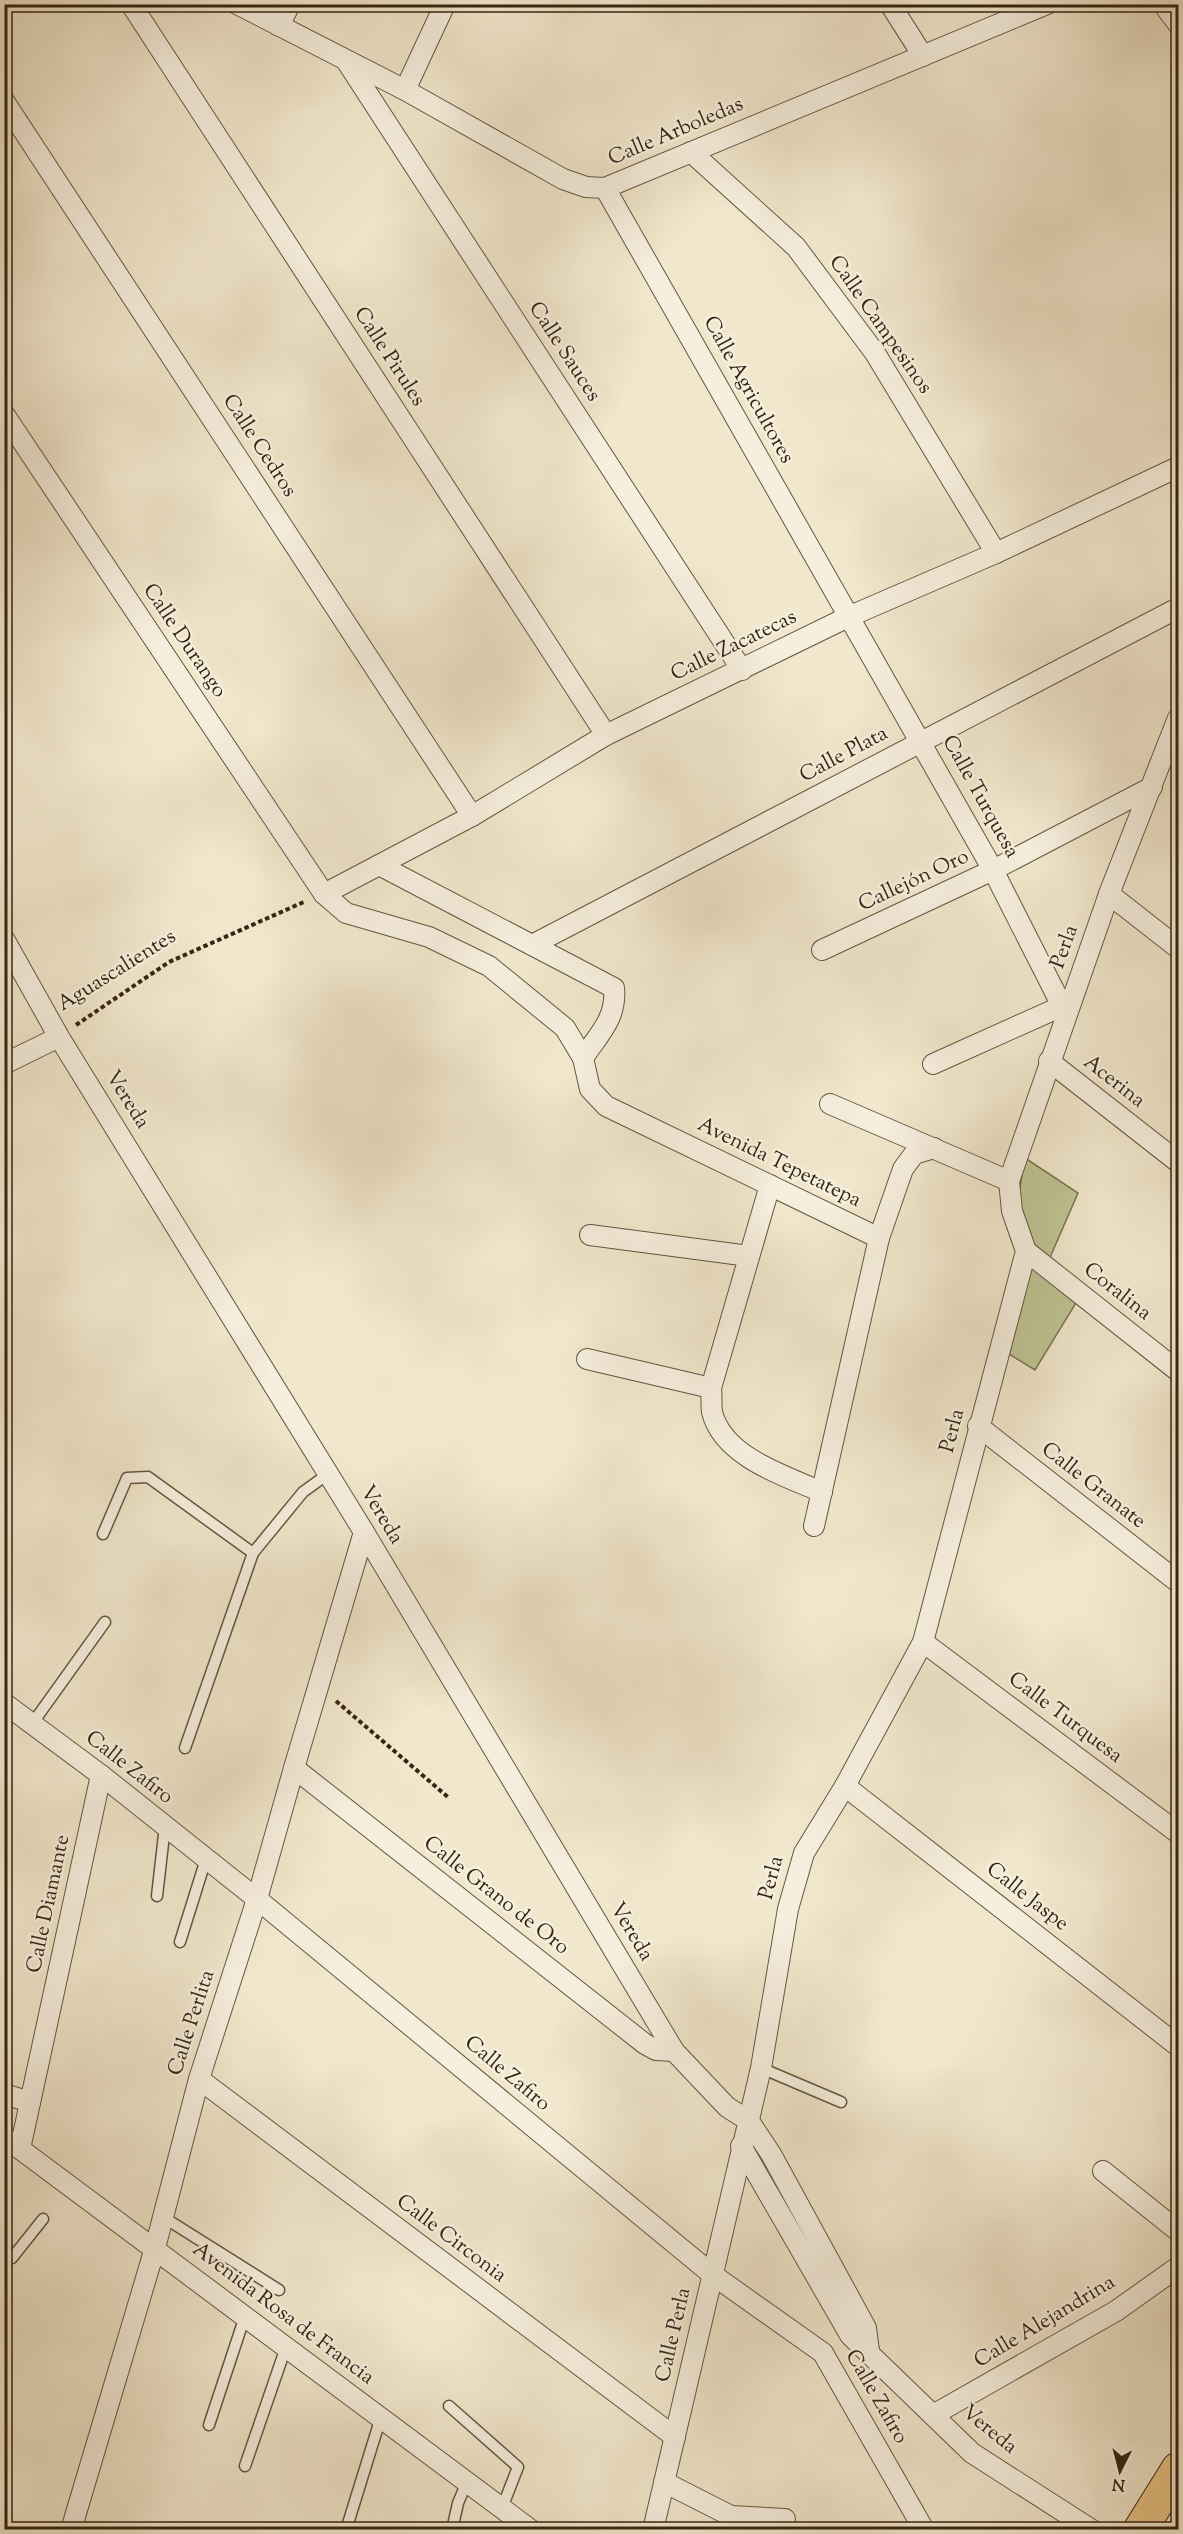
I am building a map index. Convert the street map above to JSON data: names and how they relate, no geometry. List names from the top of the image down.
{
  "streets": {
    "street": [
      "Calle Arboledas",
      "Calle Campesinos",
      "Calle Sauces",
      "Calle Pirules",
      "Calle Agricultores",
      "Calle Cedros",
      "Calle Durango",
      "Calle Zacatecas",
      "Calle Plata",
      "Calle Turquesa",
      "Callejón Oro",
      "Perla",
      "Aguascalientes",
      "Acerina",
      "Vereda",
      "Avenida Tepetatepa",
      "Coralina",
      "Calle Granate",
      "Calle Zafiro",
      "Calle Grano de Oro",
      "Calle Jaspe",
      "Calle Diamante",
      "Calle Perlita",
      "Calle Circonia",
      "Avenida Rosa de Francia",
      "Calle Alejandrina",
      "Calle Perla"
    ]
  },
  "crossings": [
    ["Calle Arboledas", "Calle Campesinos"],
    ["Calle Arboledas", "Calle Sauces"],
    ["Calle Arboledas", "Calle Agricultores"],
    ["Calle Campesinos", "Calle Zacatecas"],
    ["Calle Sauces", "Calle Zacatecas"],
    ["Calle Pirules", "Calle Zacatecas"],
    ["Calle Agricultores", "Calle Zacatecas"],
    ["Calle Agricultores", "Calle Turquesa"],
    ["Calle Cedros", "Calle Zacatecas"],
    ["Calle Durango", "Calle Zacatecas"],
    ["Calle Durango", "Aguascalientes"],
    ["Calle Durango", "Avenida Tepetatepa"],
    ["Calle Zacatecas", "Calle Turquesa"],
    ["Calle Zacatecas", "Aguascalientes"],
    ["Calle Zacatecas", "Avenida Tepetatepa"],
    ["Calle Plata", "Calle Turquesa"],
    ["Calle Turquesa", "Callejón Oro"],
    ["Calle Turquesa", "Perla"],
    ["Callejón Oro", "Perla"],
    ["Perla", "Acerina"],
    ["Perla", "Vereda"],
    ["Perla", "Coralina"],
    ["Perla", "Calle Granate"],
    ["Perla", "Calle Jaspe"],
    ["Perla", "Calle Perla"],
    ["Aguascalientes", "Vereda"],
    ["Aguascalientes", "Avenida Tepetatepa"],
    ["Vereda", "Calle Grano de Oro"],
    ["Vereda", "Calle Perlita"],
    ["Vereda", "Calle Alejandrina"],
    ["Vereda", "Calle Perla"],
    ["Calle Zafiro", "Calle Diamante"],
    ["Calle Zafiro", "Calle Perlita"],
    ["Calle Zafiro", "Calle Perla"],
    ["Calle Grano de Oro", "Calle Perlita"],
    ["Calle Diamante", "Avenida Rosa de Francia"],
    ["Calle Perlita", "Calle Circonia"],
    ["Calle Perlita", "Avenida Rosa de Francia"],
    ["Calle Circonia", "Calle Perla"]
  ],
  "north": "bottom"
}
